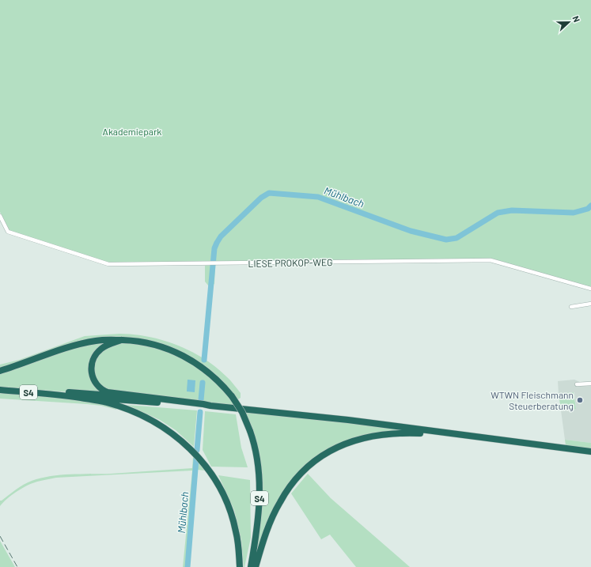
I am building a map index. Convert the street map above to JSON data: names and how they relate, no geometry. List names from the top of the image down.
{
  "streets": {
    "highway": ["S4"],
    "street": ["LIESE PROKOP-WEG"]
  },
  "water": ["Mühlbach"],
  "parks": ["Akademiepark"],
  "places": ["WTWN Fleischmann Steuerberatung"],
  "north": "right"
}
